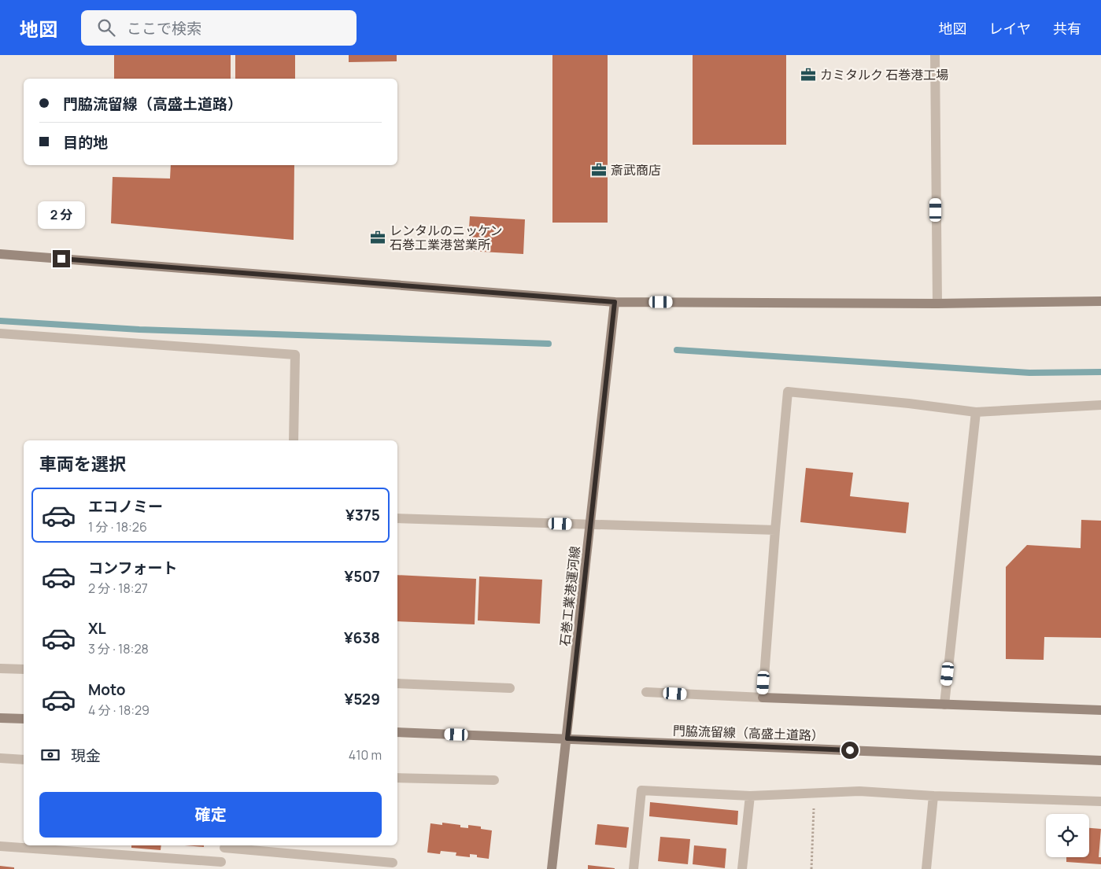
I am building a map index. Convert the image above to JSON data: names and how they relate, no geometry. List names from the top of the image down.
{
  "streets": {
    "street": ["石巻工業港運河線", "門脇流留線（高盛土道路）"]
  },
  "crossings": [
    ["石巻工業港運河線", "門脇流留線（高盛土道路）"]
  ],
  "places": {
    "office": ["カミタルク 石巻港工場", "斎武商店", "レンタルのニッケン 石巻工業港営業所"]
  },
  "page": {
    "header": "地図",
    "search": "ここで検索",
    "nav": ["地図", "レイヤ", "共有"],
    "banner": ["門脇流留線（高盛土道路）", "目的地"],
    "bubble": "2 分",
    "heading": "車両を選択",
    "list": [
      {
        "name": "エコノミー",
        "note": "1 分 · 18:26",
        "value": "¥375"
      },
      {
        "name": "コンフォート",
        "note": "2 分 · 18:27",
        "value": "¥507"
      },
      {
        "name": "XL",
        "note": "3 分 · 18:28",
        "value": "¥638"
      },
      {
        "name": "Moto",
        "note": "4 分 · 18:29",
        "value": "¥529"
      }
    ],
    "pay": ["現金", "410 m"],
    "buttons": "確定"
  }
}
